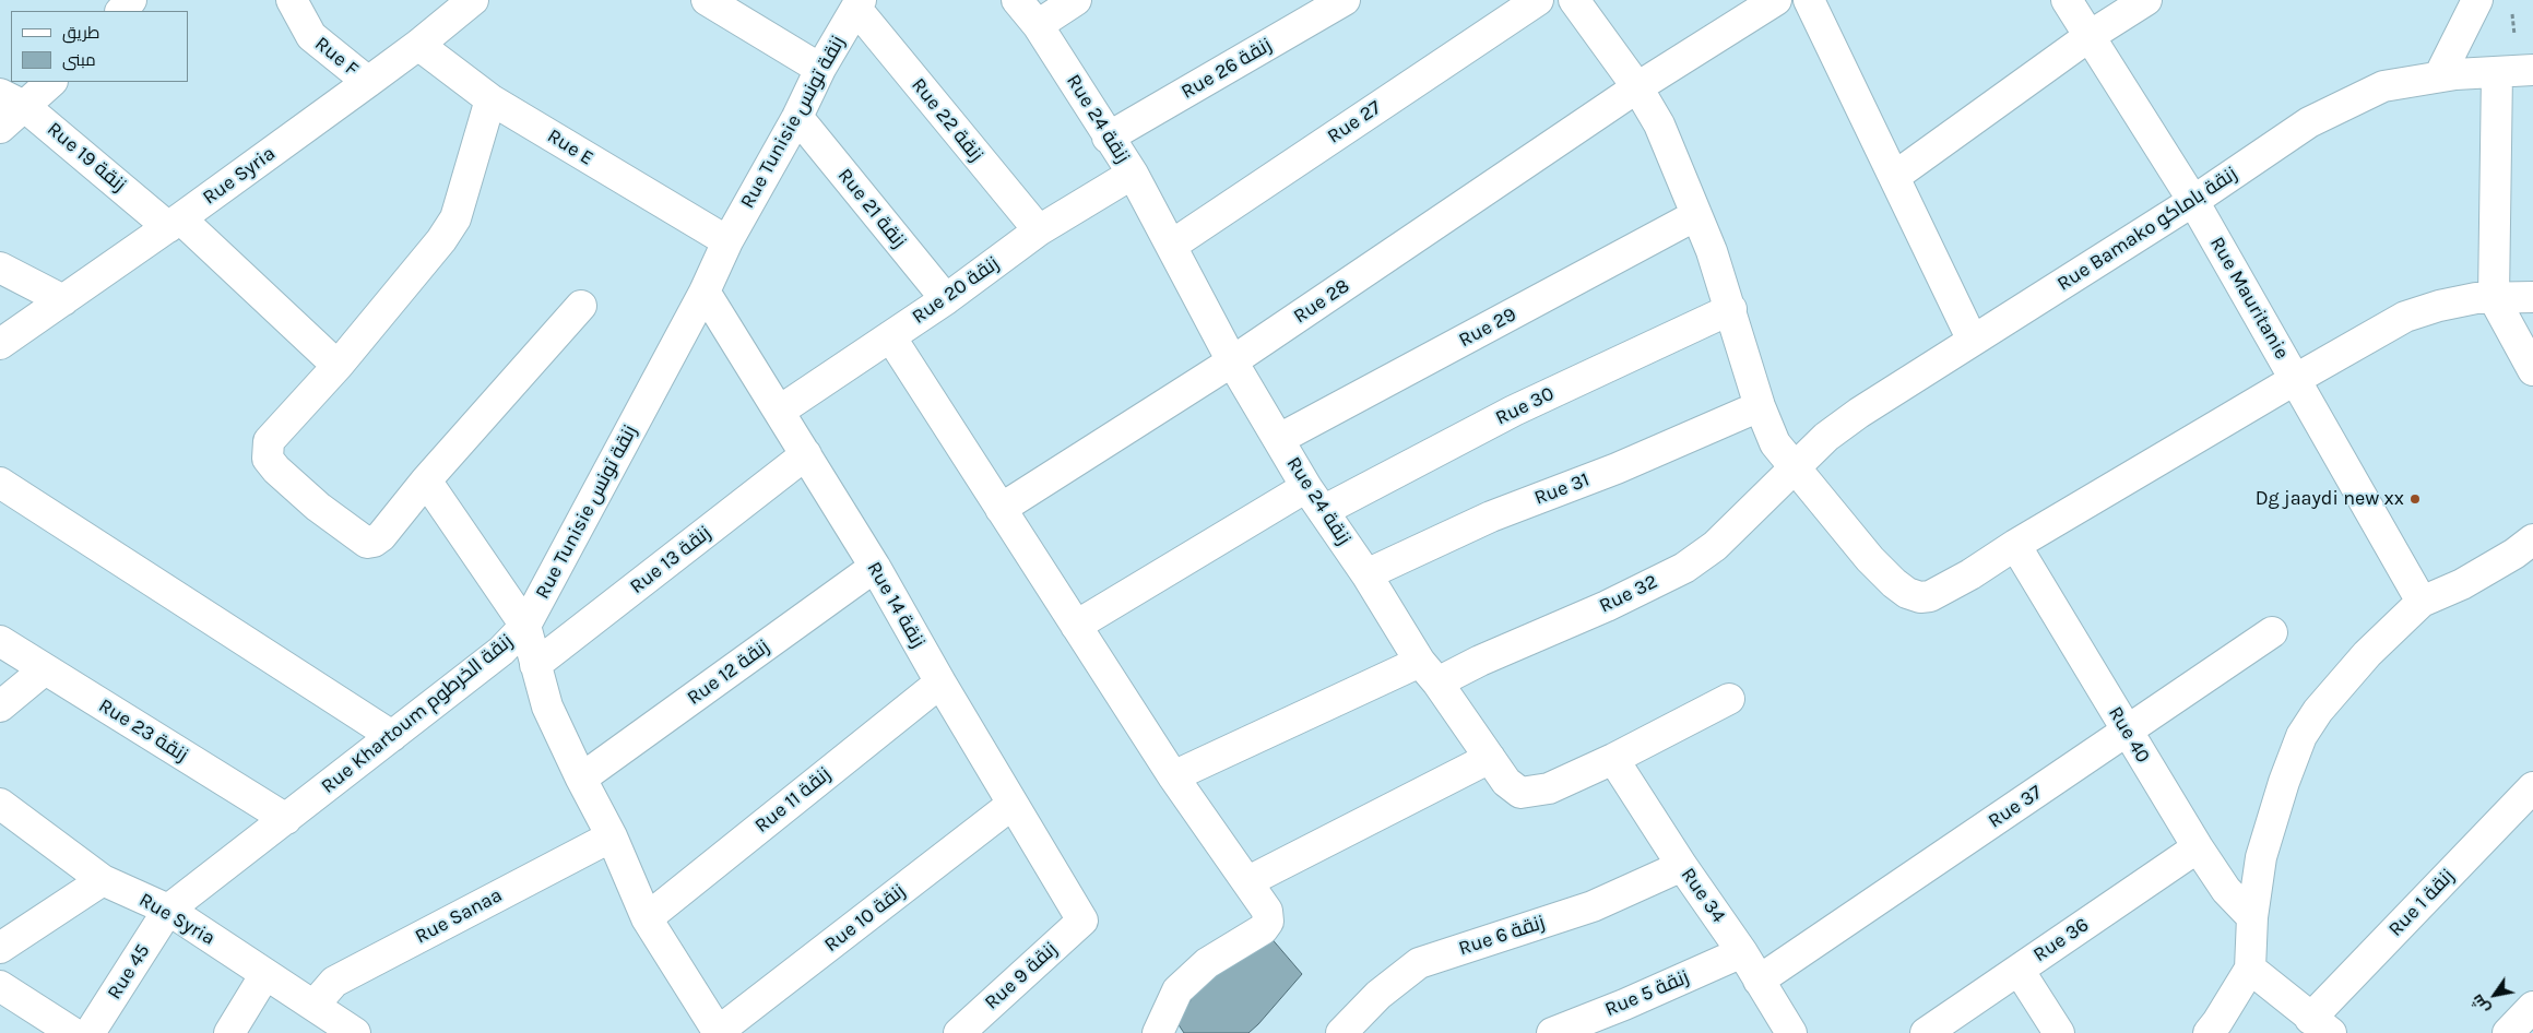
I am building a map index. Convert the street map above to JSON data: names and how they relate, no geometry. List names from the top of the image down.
{
  "streets": {
    "street": [
      "Rue F",
      "Rue 26 زنقة",
      "Rue 24 زنقة",
      "Rue 22 زنقة",
      "Rue Tunisie زنقة تونس",
      "Rue 27",
      "Rue E",
      "Rue 19 زنقة",
      "Rue Syria",
      "Rue 21 زنقة",
      "Rue Bamako زنقة باماكو",
      "Rue 20 زنقة",
      "Rue Mauritanie",
      "Rue 28",
      "Rue 29",
      "Rue 30",
      "Rue 31",
      "Rue 13 زنقة",
      "Rue 32",
      "Rue 14 زنقة",
      "Rue 12 زنقة",
      "Rue Khartoum زنقة الخرطوم",
      "Rue 23 زنقة",
      "Rue 40",
      "Rue 11 زنقة",
      "Rue 37",
      "Rue 34",
      "Rue 1 زنقة",
      "Rue Sanaa",
      "Rue 10 زنقة",
      "Rue 6 زنقة",
      "Rue 36",
      "Rue 45",
      "Rue 9 زنقة",
      "Rue 5 زنقة"
    ]
  },
  "crossings": [
    ["Rue F", "Rue Syria"],
    ["Rue 26 زنقة", "Rue 24 زنقة"],
    ["Rue 24 زنقة", "Rue 27"],
    ["Rue 24 زنقة", "Rue 20 زنقة"],
    ["Rue 24 زنقة", "Rue 28"],
    ["Rue 24 زنقة", "Rue 29"],
    ["Rue 24 زنقة", "Rue 30"],
    ["Rue 24 زنقة", "Rue 31"],
    ["Rue 24 زنقة", "Rue 32"],
    ["Rue 24 زنقة", "Rue 34"],
    ["Rue 22 زنقة", "Rue Tunisie زنقة تونس"],
    ["Rue 22 زنقة", "Rue 20 زنقة"],
    ["Rue Tunisie زنقة تونس", "Rue E"],
    ["Rue Tunisie زنقة تونس", "Rue 21 زنقة"],
    ["Rue Tunisie زنقة تونس", "Rue 14 زنقة"],
    ["Rue Tunisie زنقة تونس", "Rue Khartoum زنقة الخرطوم"],
    ["Rue E", "Rue Syria"],
    ["Rue 19 زنقة", "Rue Syria"],
    ["Rue Syria", "Rue Khartoum زنقة الخرطوم"],
    ["Rue Syria", "Rue Sanaa"],
    ["Rue Syria", "Rue 45"],
    ["Rue 21 زنقة", "Rue 20 زنقة"],
    ["Rue Bamako زنقة باماكو", "Rue Mauritanie"],
    ["Rue Bamako زنقة باماكو", "Rue 32"],
    ["Rue 20 زنقة", "Rue 14 زنقة"],
    ["Rue 13 زنقة", "Rue 14 زنقة"],
    ["Rue 14 زنقة", "Rue 12 زنقة"],
    ["Rue 14 زنقة", "Rue 11 زنقة"],
    ["Rue 14 زنقة", "Rue 10 زنقة"],
    ["Rue 14 زنقة", "Rue 9 زنقة"],
    ["Rue Khartoum زنقة الخرطوم", "Rue 23 زنقة"],
    ["Rue Khartoum زنقة الخرطوم", "Rue 45"],
    ["Rue 40", "Rue 37"],
    ["Rue 40", "Rue 36"],
    ["Rue 37", "Rue 34"],
    ["Rue 34", "Rue 6 زنقة"],
    ["Rue 34", "Rue 5 زنقة"]
  ],
  "places": ["Dg jaaydi new xx"],
  "legend": ["طريق", "مبنى"],
  "north": "bottom left"
}
